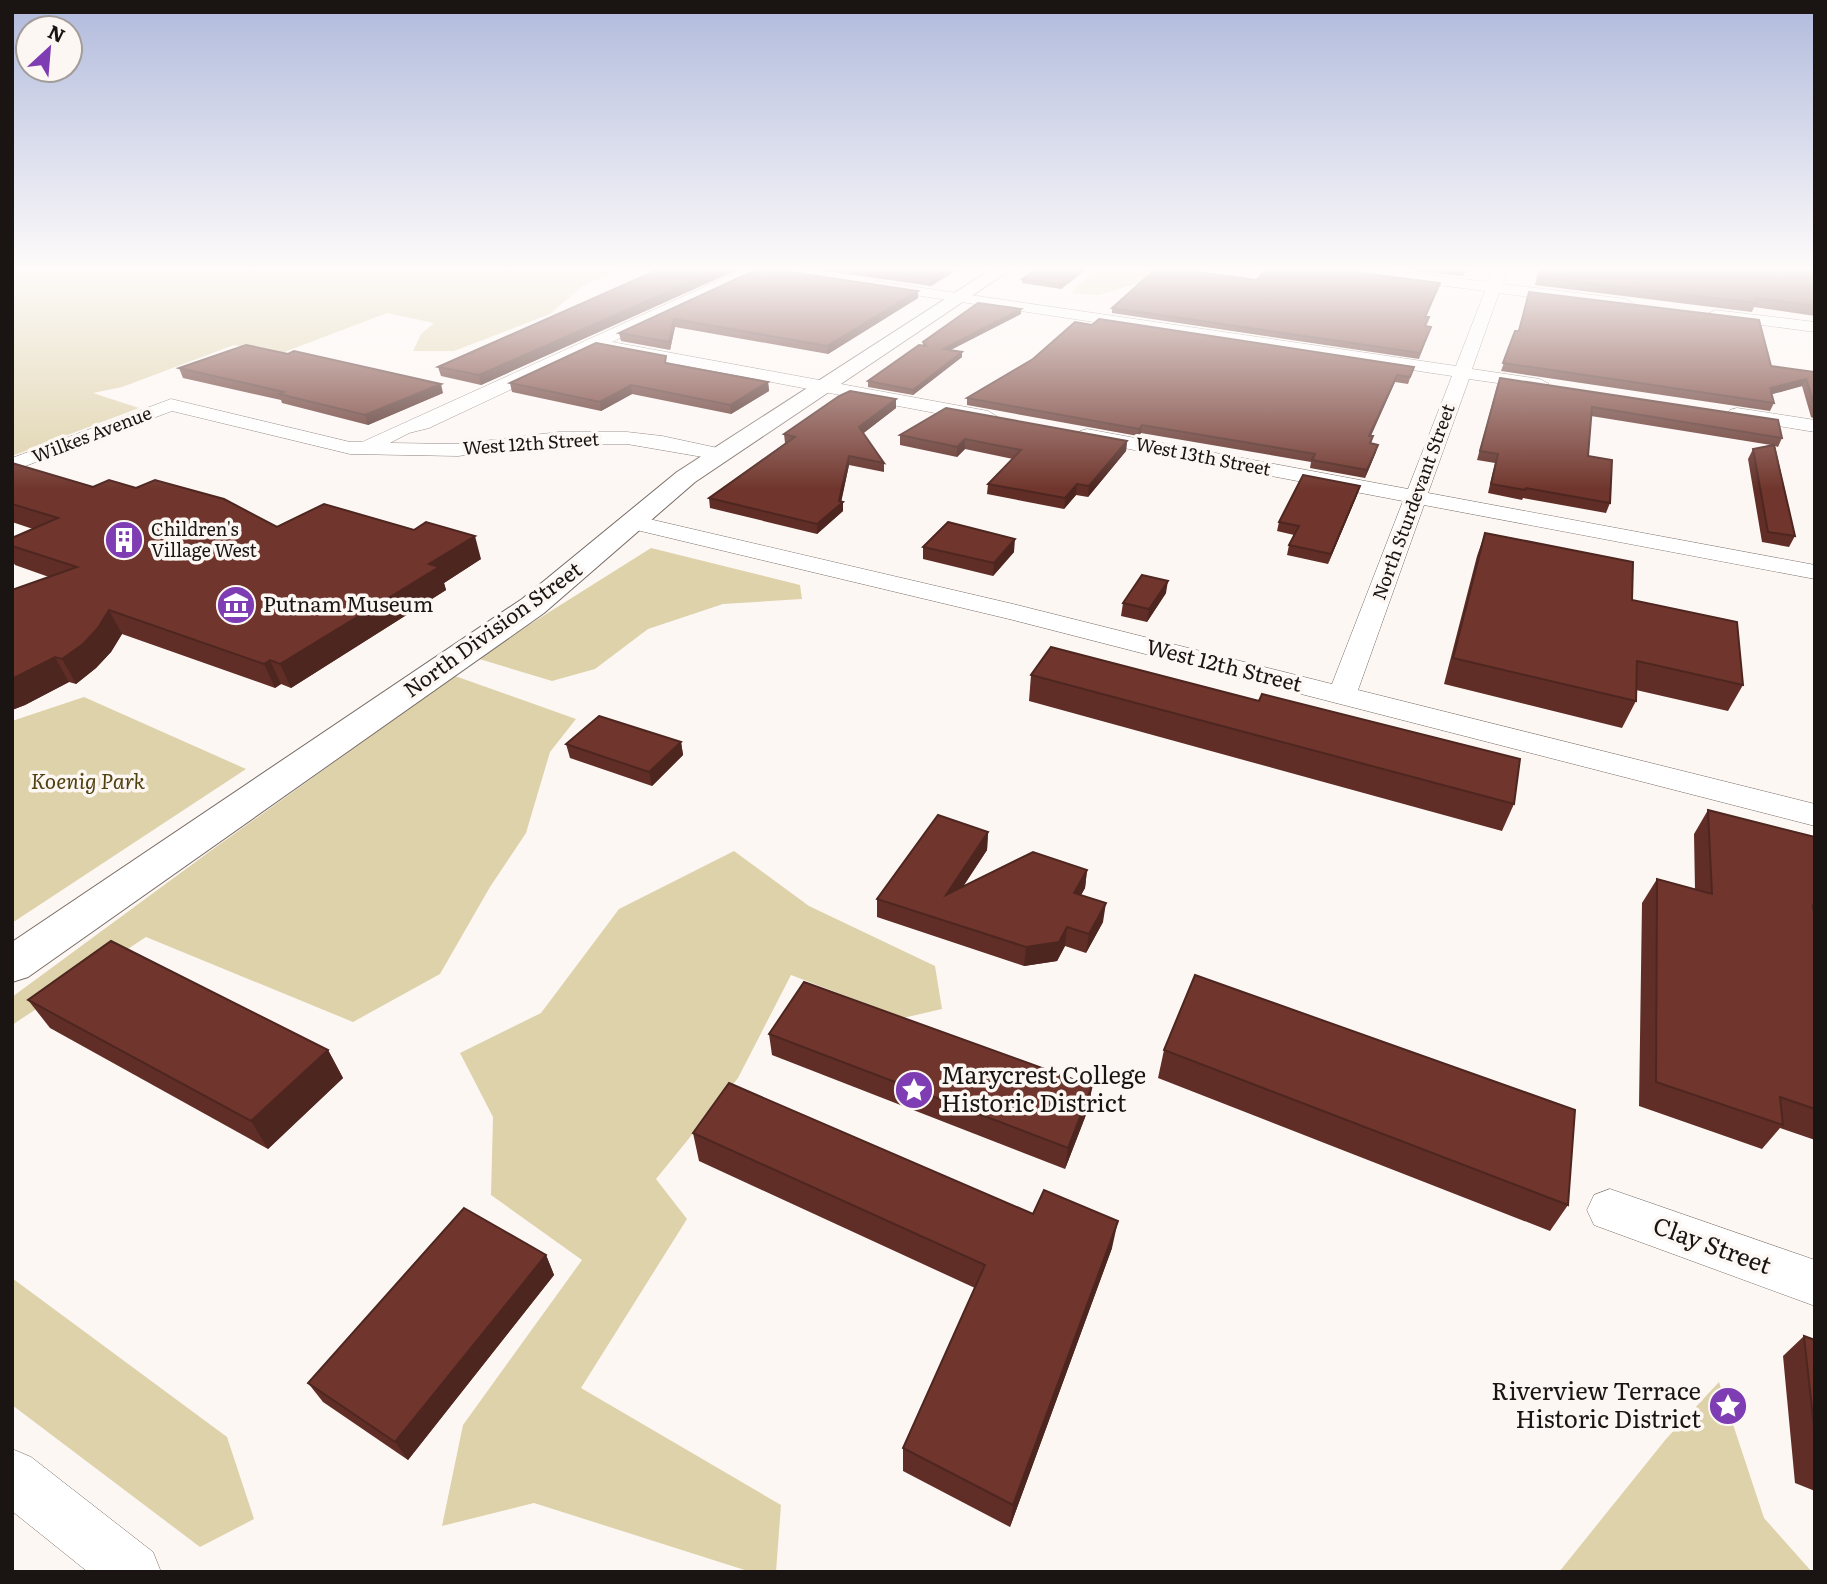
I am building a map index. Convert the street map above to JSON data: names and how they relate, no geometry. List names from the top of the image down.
{
  "streets": {
    "main road": ["North Division Street"],
    "street": [
      "Wilkes Avenue",
      "West 12th Street",
      "West 13th Street",
      "North Sturdevant Street",
      "Clay Street"
    ]
  },
  "crossings": [
    ["Wilkes Avenue", "West 12th Street"],
    ["West 12th Street", "North Sturdevant Street"],
    ["West 12th Street", "North Division Street"],
    ["West 13th Street", "North Sturdevant Street"]
  ],
  "parks": ["Koenig Park"],
  "places": {
    "building": ["Children's Village West"],
    "museum": ["Putnam Museum"],
    "place": ["Marycrest College Historic District", "Riverview Terrace Historic District"]
  },
  "north": "top right"
}
